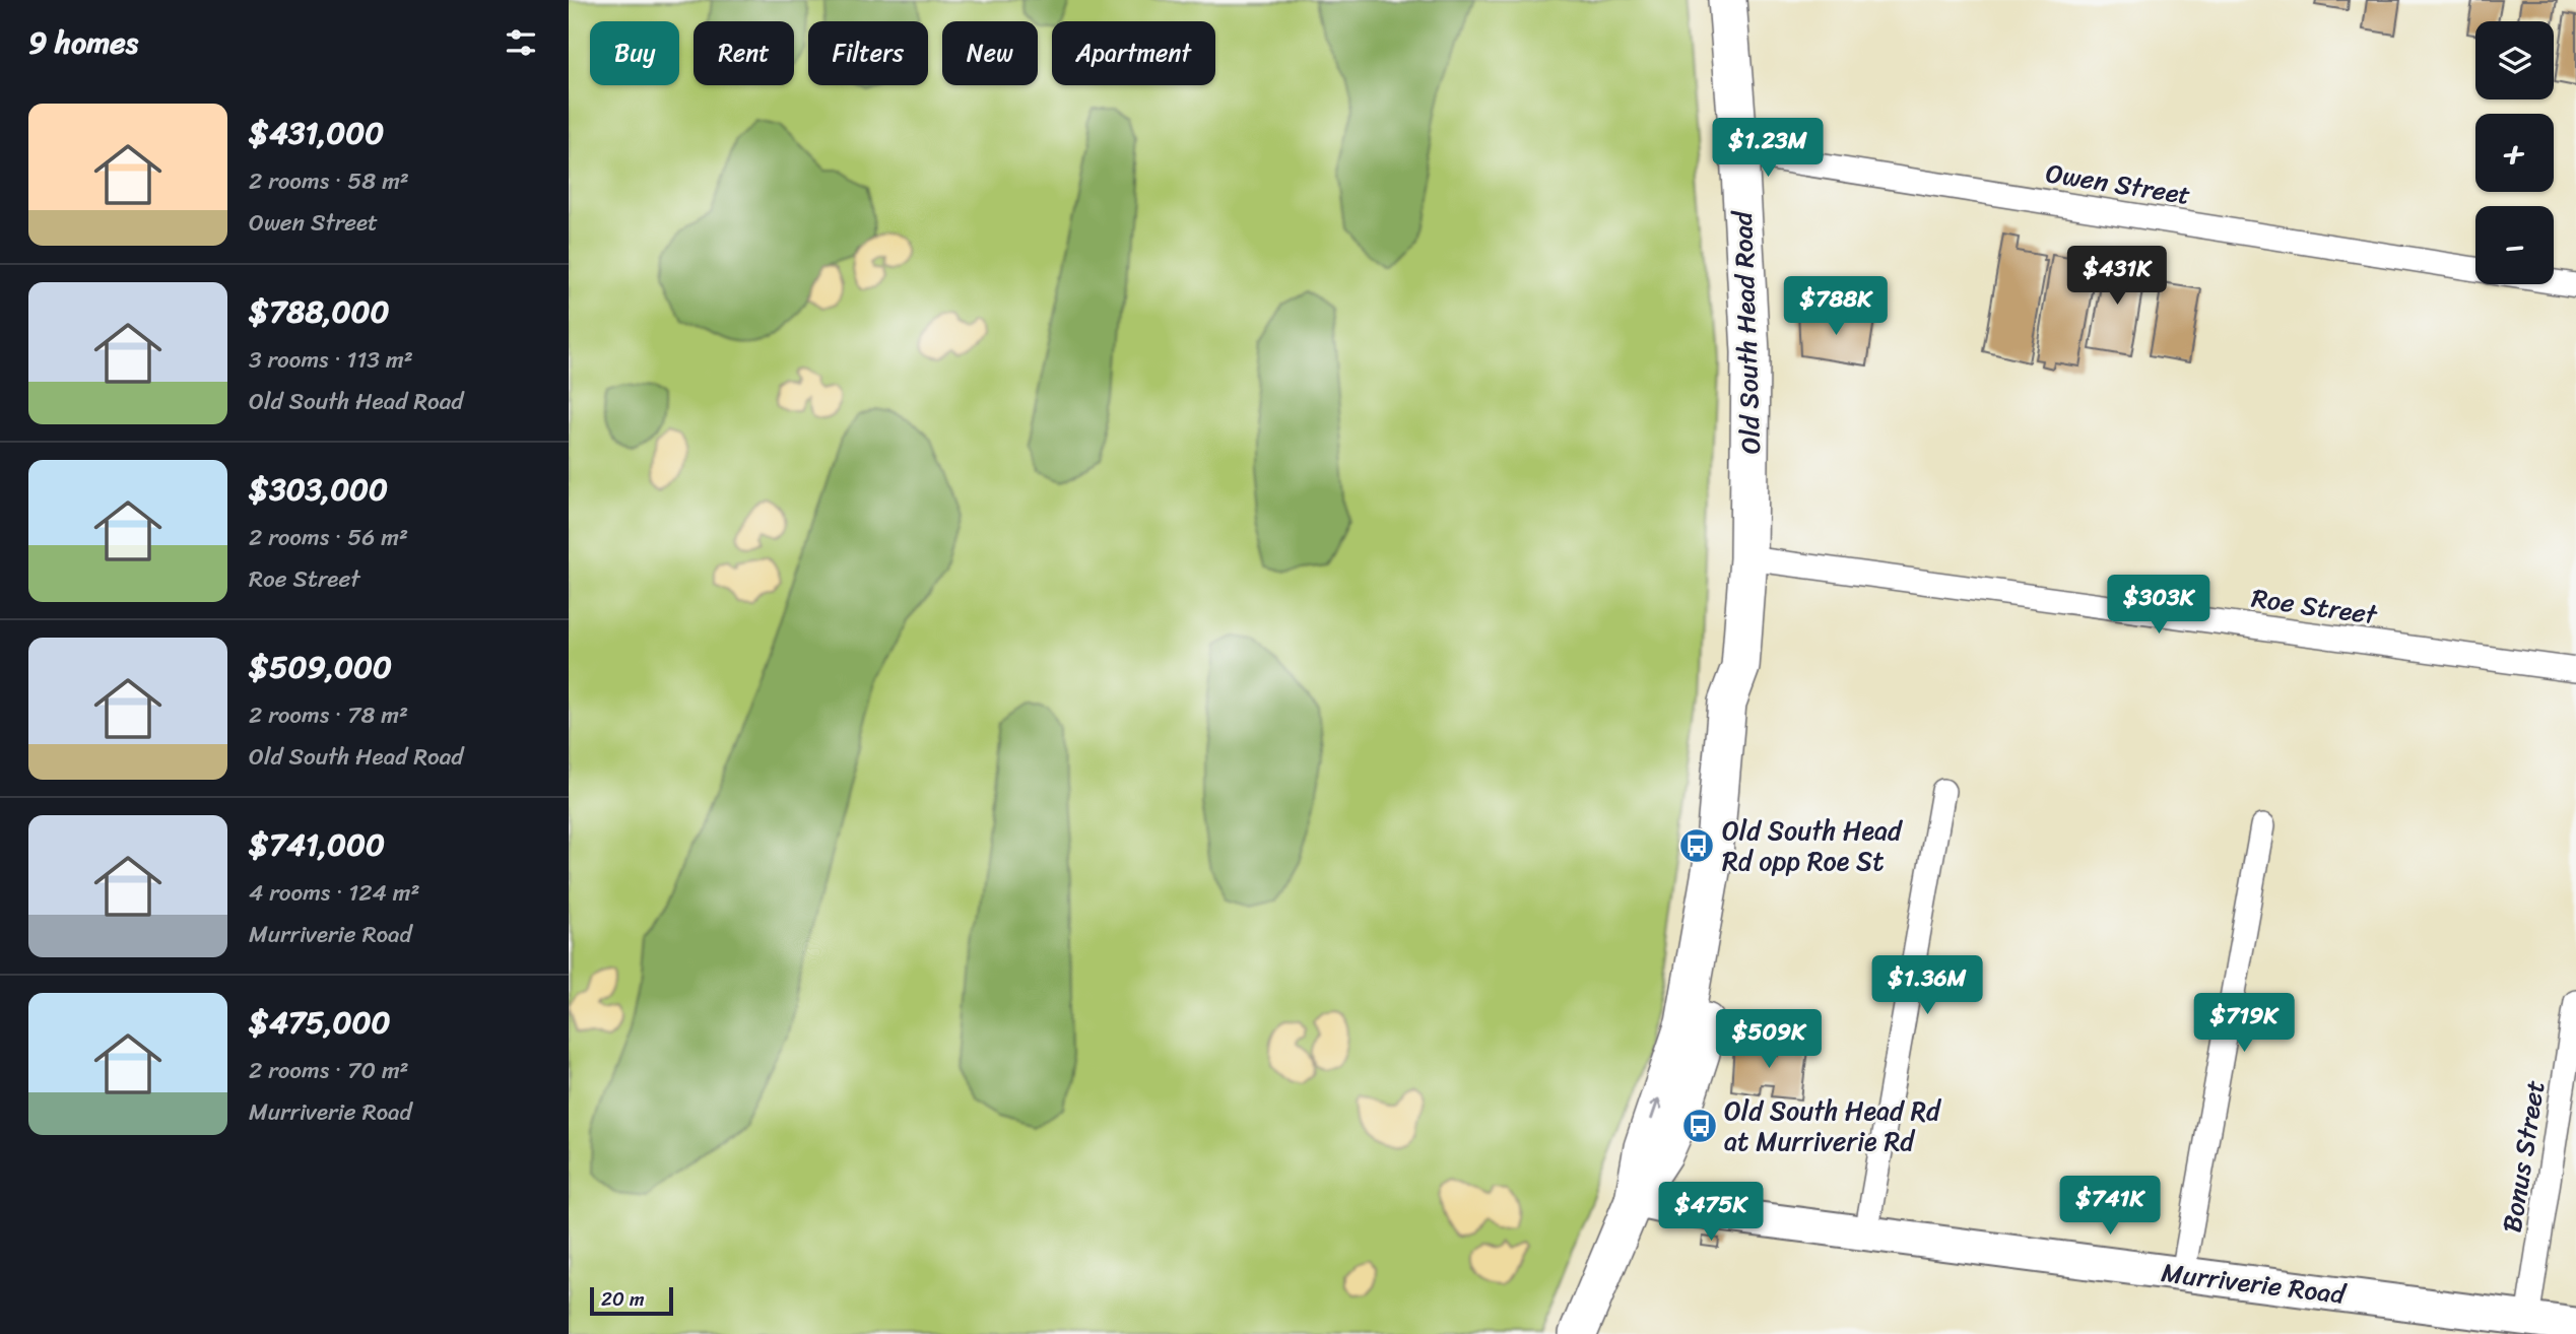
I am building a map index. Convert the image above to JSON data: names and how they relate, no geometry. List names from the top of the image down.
{
  "streets": {
    "main road": ["Old South Head Road"],
    "street": [
      "Owen Street",
      "Roe Street",
      "Bonus Street",
      "Murriverie Road"
    ]
  },
  "crossings": [
    ["Owen Street", "Old South Head Road"],
    ["Old South Head Road", "Roe Street"],
    ["Old South Head Road", "Murriverie Road"],
    ["Bonus Street", "Murriverie Road"]
  ],
  "places": {
    "bus stop": ["Old South Head Rd opp Roe St", "Old South Head Rd at Murriverie Rd"]
  },
  "scale_bar": "20 m",
  "page": {
    "heading": "9 homes",
    "map_buttons": ["+", "−"],
    "chip": [
      "Buy",
      "Rent",
      "Filters",
      "New",
      "Apartment"
    ],
    "list": [
      {
        "name": "$431,000",
        "note": "2 rooms · 58 m² · Owen Street"
      },
      {
        "name": "$788,000",
        "note": "3 rooms · 113 m² · Old South Head Road"
      },
      {
        "name": "$303,000",
        "note": "2 rooms · 56 m² · Roe Street"
      },
      {
        "name": "$509,000",
        "note": "2 rooms · 78 m² · Old South Head Road"
      },
      {
        "name": "$741,000",
        "note": "4 rooms · 124 m² · Murriverie Road"
      },
      {
        "name": "$475,000",
        "note": "2 rooms · 70 m² · Murriverie Road"
      }
    ],
    "price": [
      "$1.23M",
      "$431K",
      "$788K",
      "$303K",
      "$1.36M",
      "$719K",
      "$509K",
      "$741K",
      "$475K"
    ],
    "scale": "20 m"
  }
}
